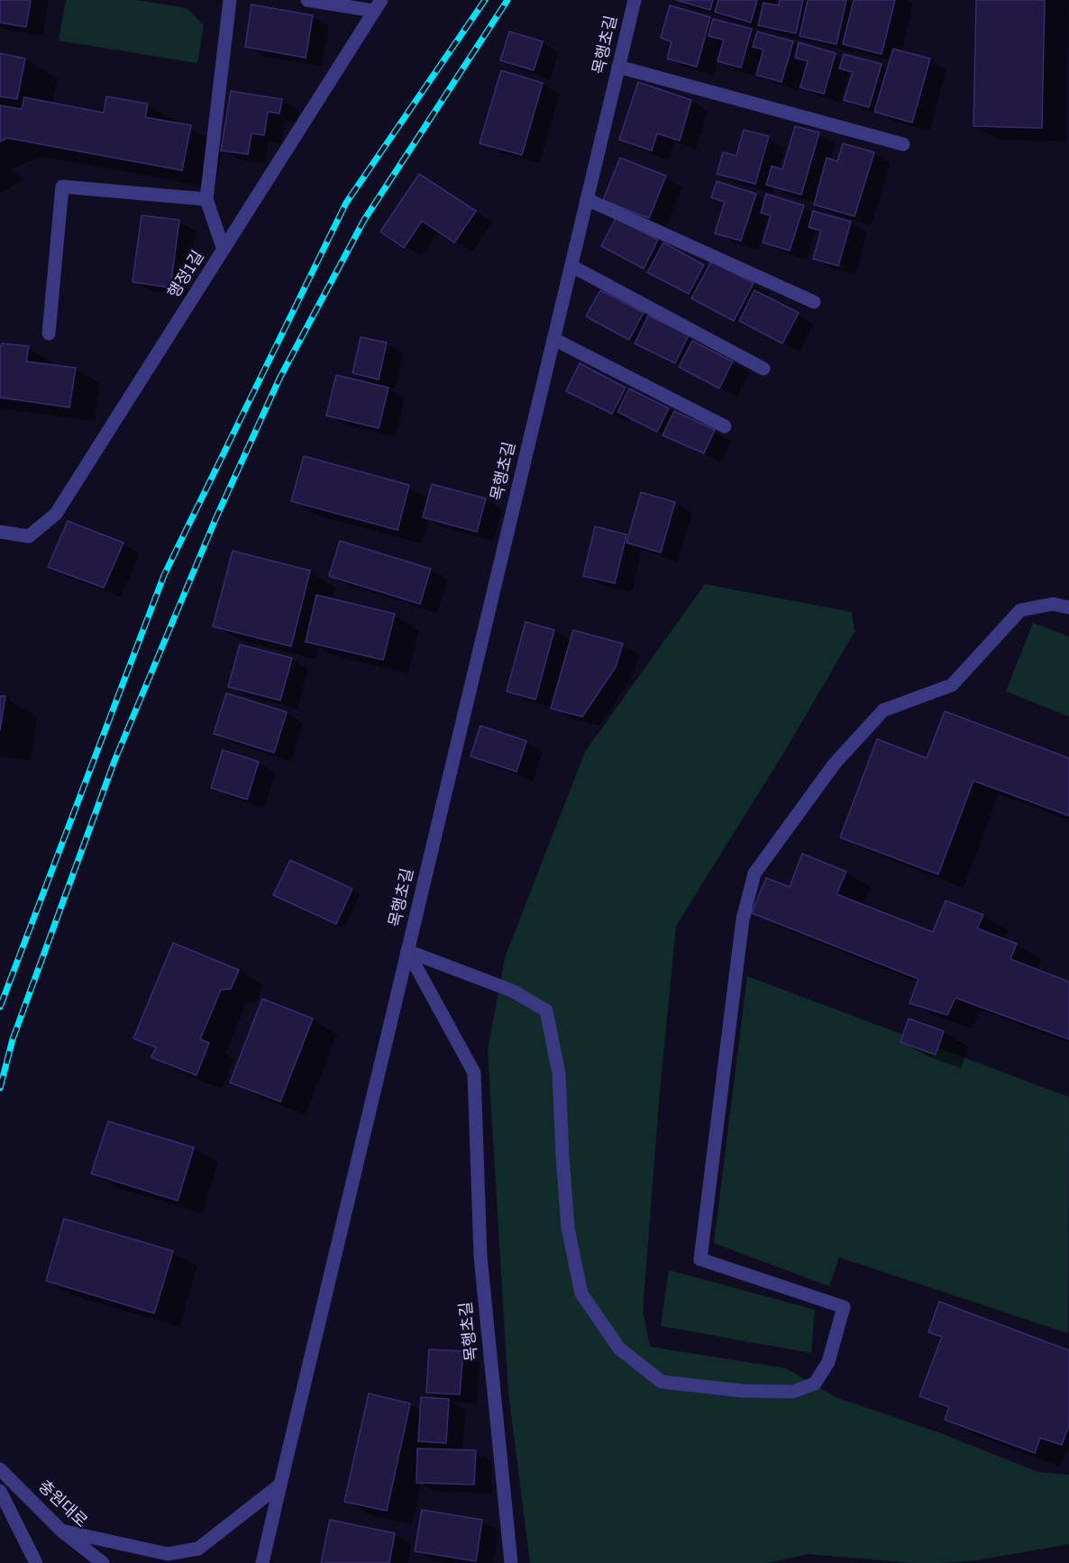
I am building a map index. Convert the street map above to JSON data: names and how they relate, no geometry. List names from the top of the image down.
{
  "streets": {
    "street": ["목행초길", "행정1길", "충원대로"]
  }
}
